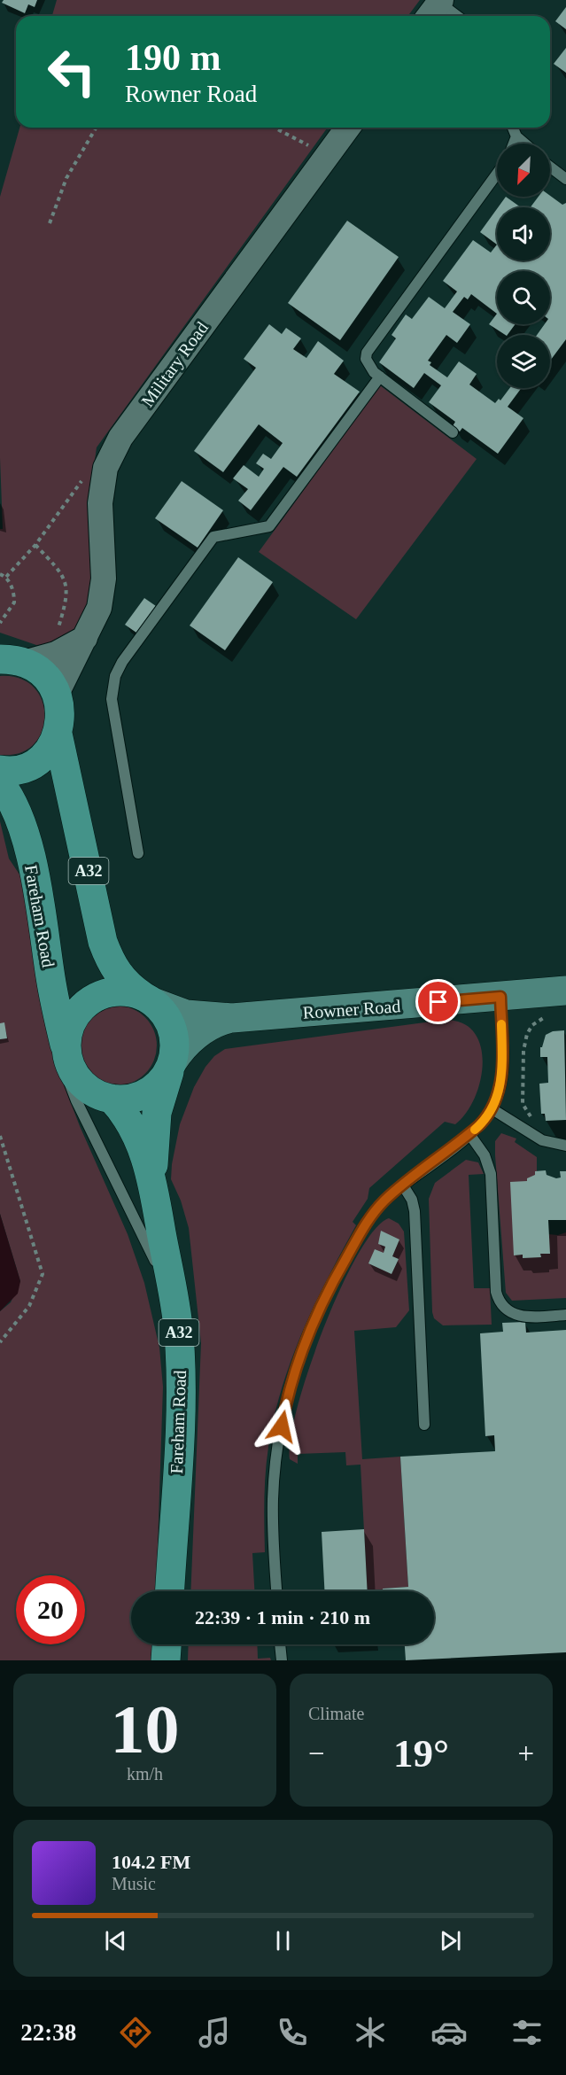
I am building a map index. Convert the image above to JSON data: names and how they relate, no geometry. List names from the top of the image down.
{
  "streets": {
    "main road": ["A32", "Fareham Road", "Rowner Road"],
    "street": ["Military Road"]
  },
  "crossings": [
    ["A32", "Fareham Road"],
    ["A32", "Rowner Road"],
    ["Fareham Road", "Rowner Road"]
  ],
  "north": "bottom left",
  "page": {
    "turn": ["190 m", "Rowner Road"],
    "limit": "20",
    "trip": "22:39 · 1 min · 210 m",
    "tile": [
      ["10", "km/h"],
      "Climate"
    ],
    "heat": ["−", "19°", "+"],
    "song": ["104.2 FM", "Music"],
    "tabs": "22:38"
  }
}
